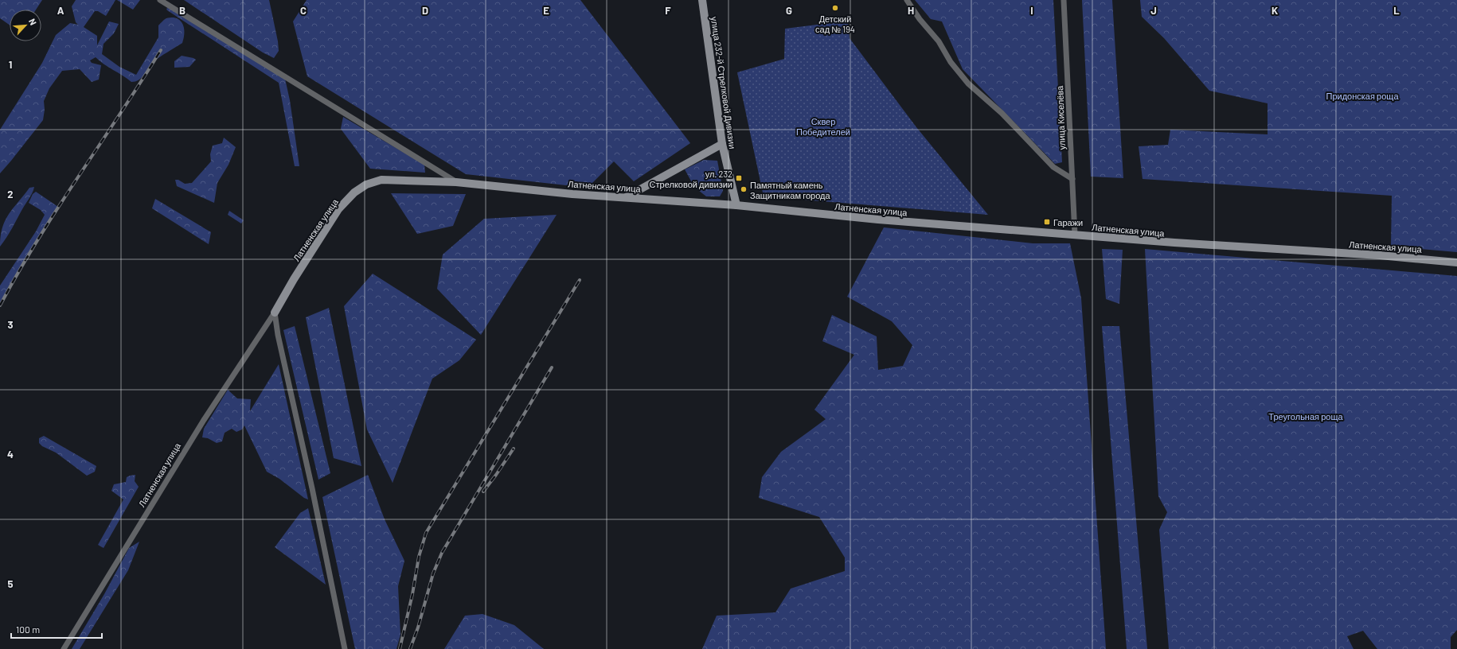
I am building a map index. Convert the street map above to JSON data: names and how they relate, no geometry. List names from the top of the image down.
{
  "streets": {
    "street": ["улица 232-й Стрелковой Дивизии", "улица Киселёва", "Латненская улица"]
  },
  "crossings": [
    ["улица 232-й Стрелковой Дивизии", "Латненская улица"],
    ["улица Киселёва", "Латненская улица"]
  ],
  "parks": ["Придонская роща", "Сквер Победителей", "Треугольная роща"],
  "places": {
    "other": ["Детский сад № 194", "Памятный камень Защитникам города"],
    "transit": ["ул. 232 Стрелковой дивизии", "Гаражи"]
  },
  "scale_bar": "100 m",
  "north": "top right",
  "grid": {
    "columns": [
      "A",
      "B",
      "C",
      "D",
      "E",
      "F",
      "G",
      "H",
      "I",
      "J",
      "K",
      "L"
    ],
    "rows": [
      "1",
      "2",
      "3",
      "4",
      "5"
    ]
  }
}
